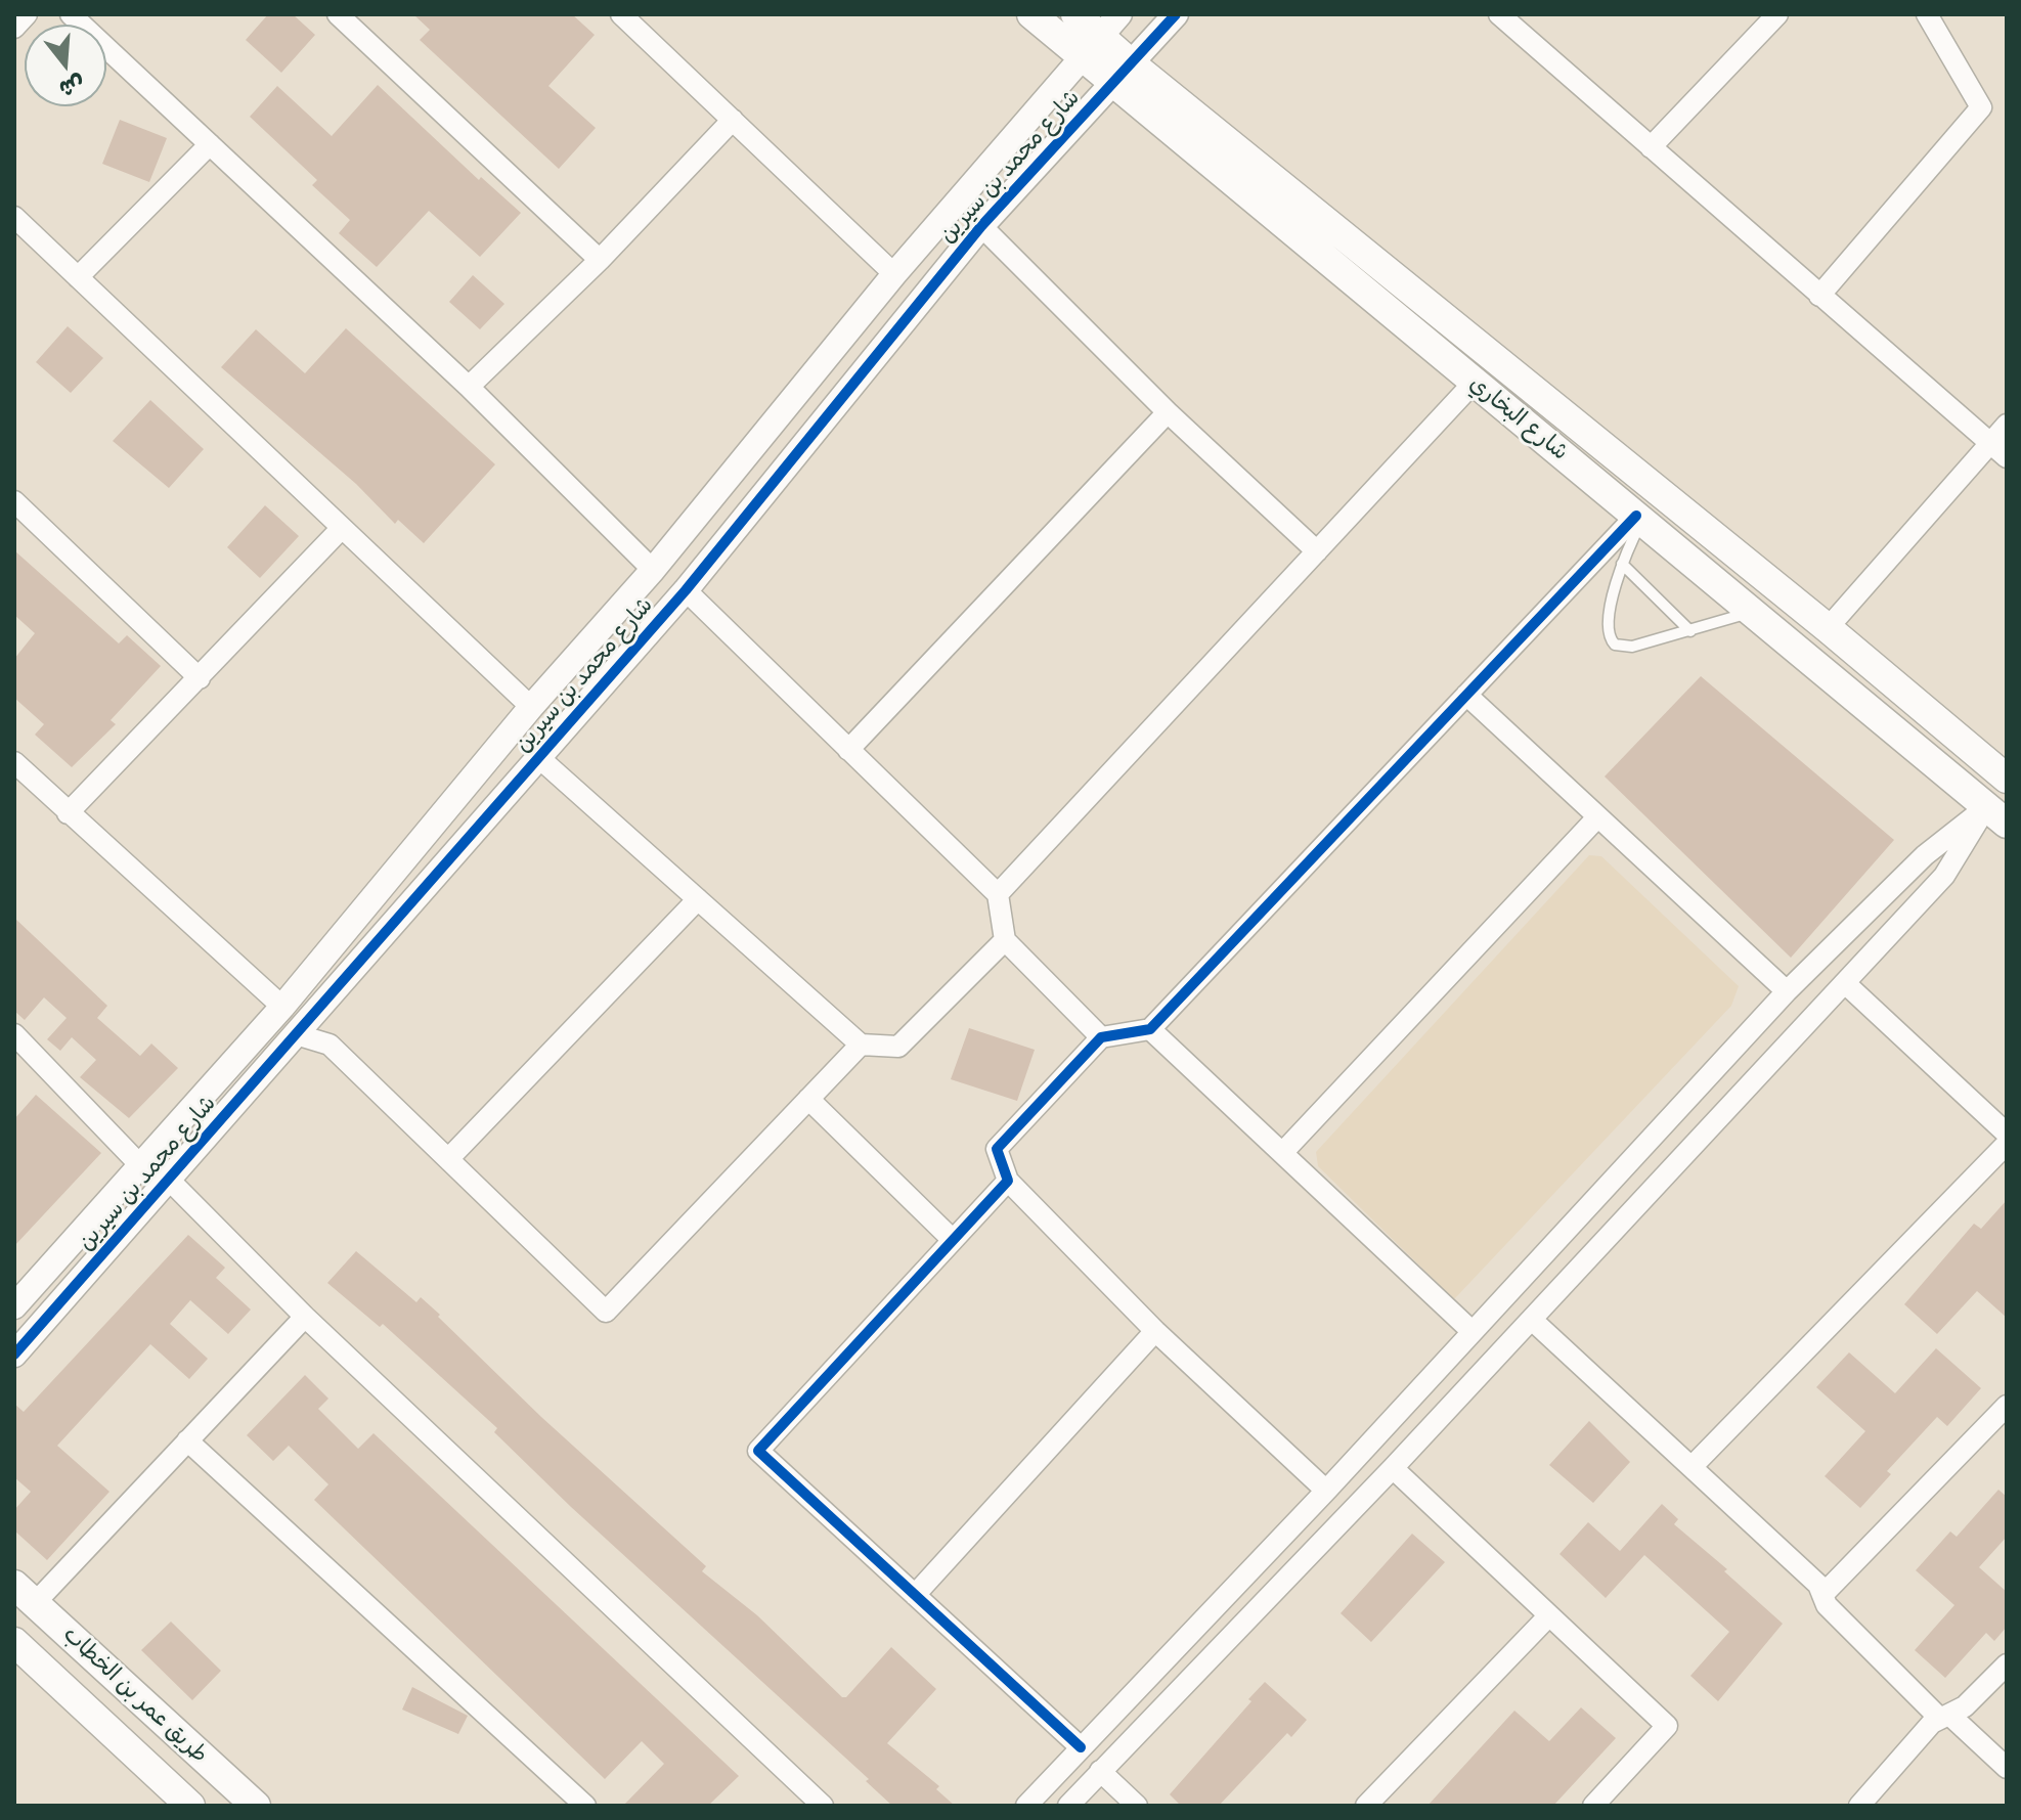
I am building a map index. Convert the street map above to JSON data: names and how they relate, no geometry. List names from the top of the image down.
{
  "streets": {
    "main road": ["شارع البخاري", "طريق عمر بن الخطاب"],
    "street": ["شارع محمد بن سيرين"]
  },
  "crossings": [
    ["شارع محمد بن سيرين", "شارع البخاري"]
  ],
  "north": "bottom"
}
